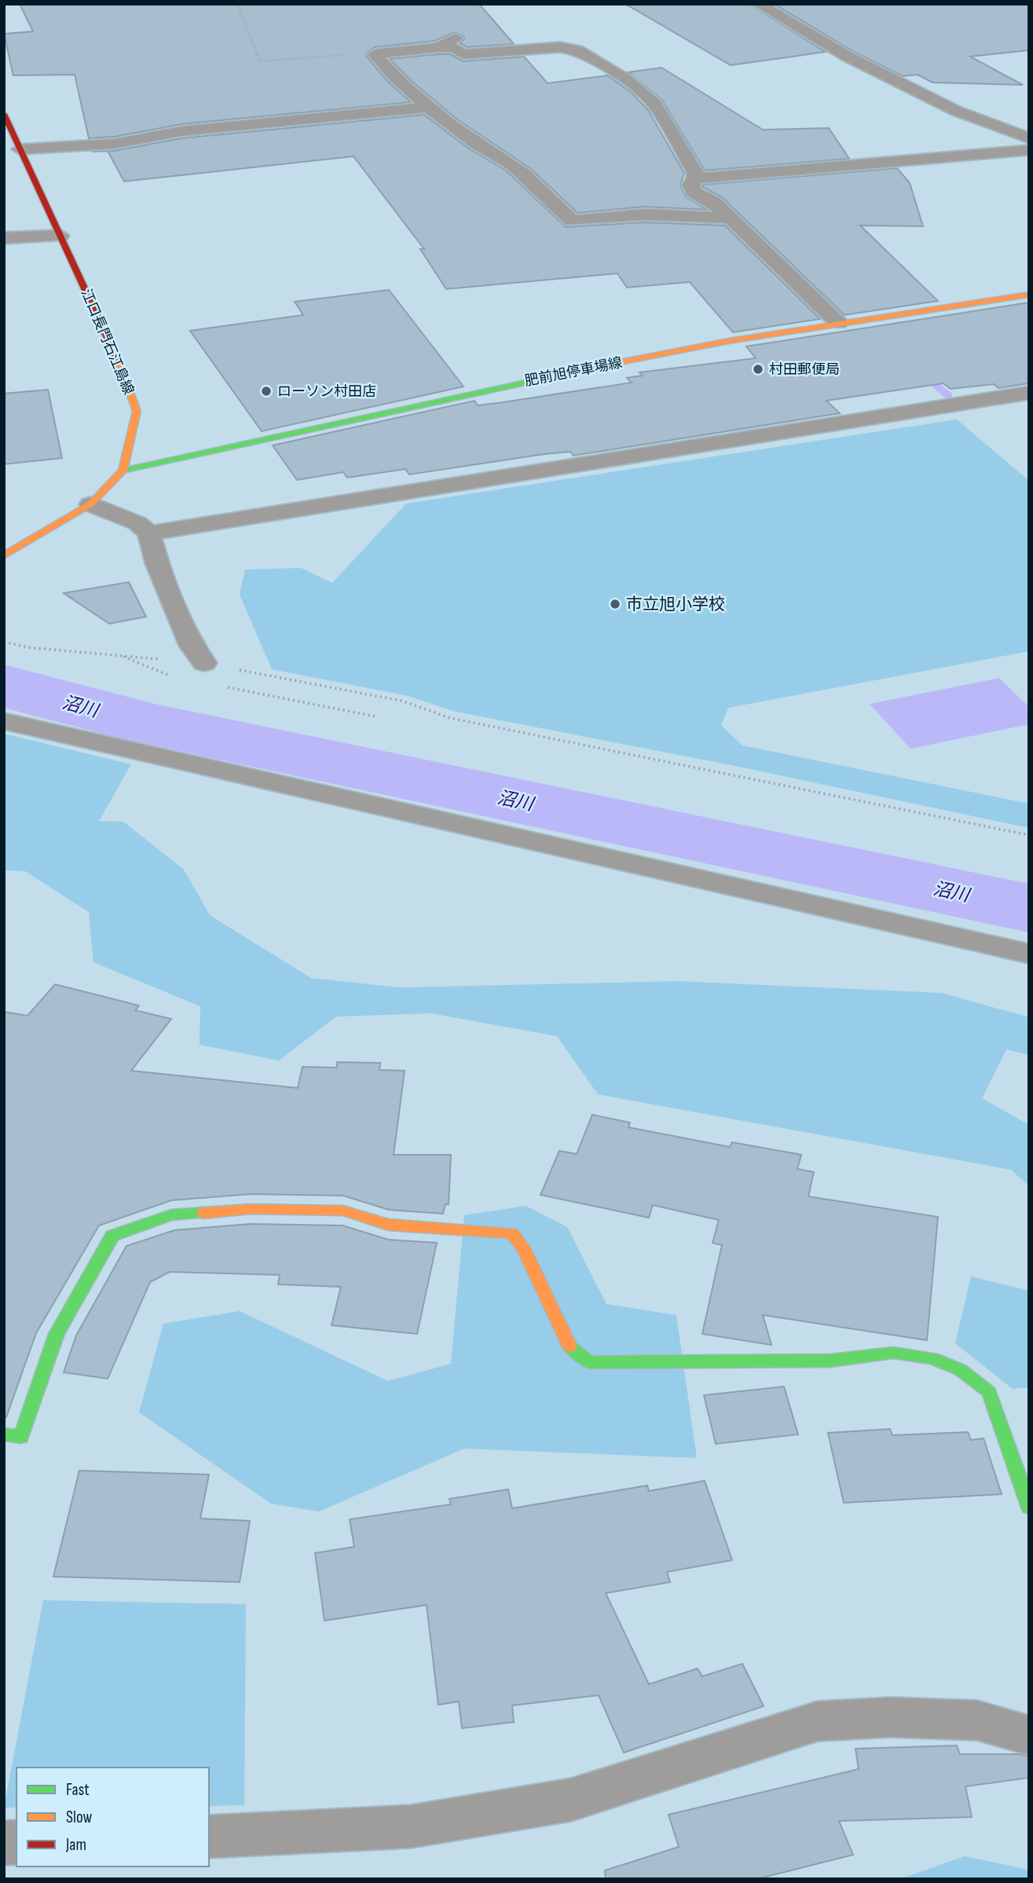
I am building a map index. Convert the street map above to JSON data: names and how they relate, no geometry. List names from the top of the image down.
{
  "streets": {
    "main road": ["江口長門石江島線", "肥前旭停車場線"]
  },
  "crossings": [
    ["江口長門石江島線", "肥前旭停車場線"]
  ],
  "water": ["沼川"],
  "places": ["村田郵便局", "ローソン村田店", "市立旭小学校"],
  "legend": ["Fast", "Slow", "Jam"]
}
